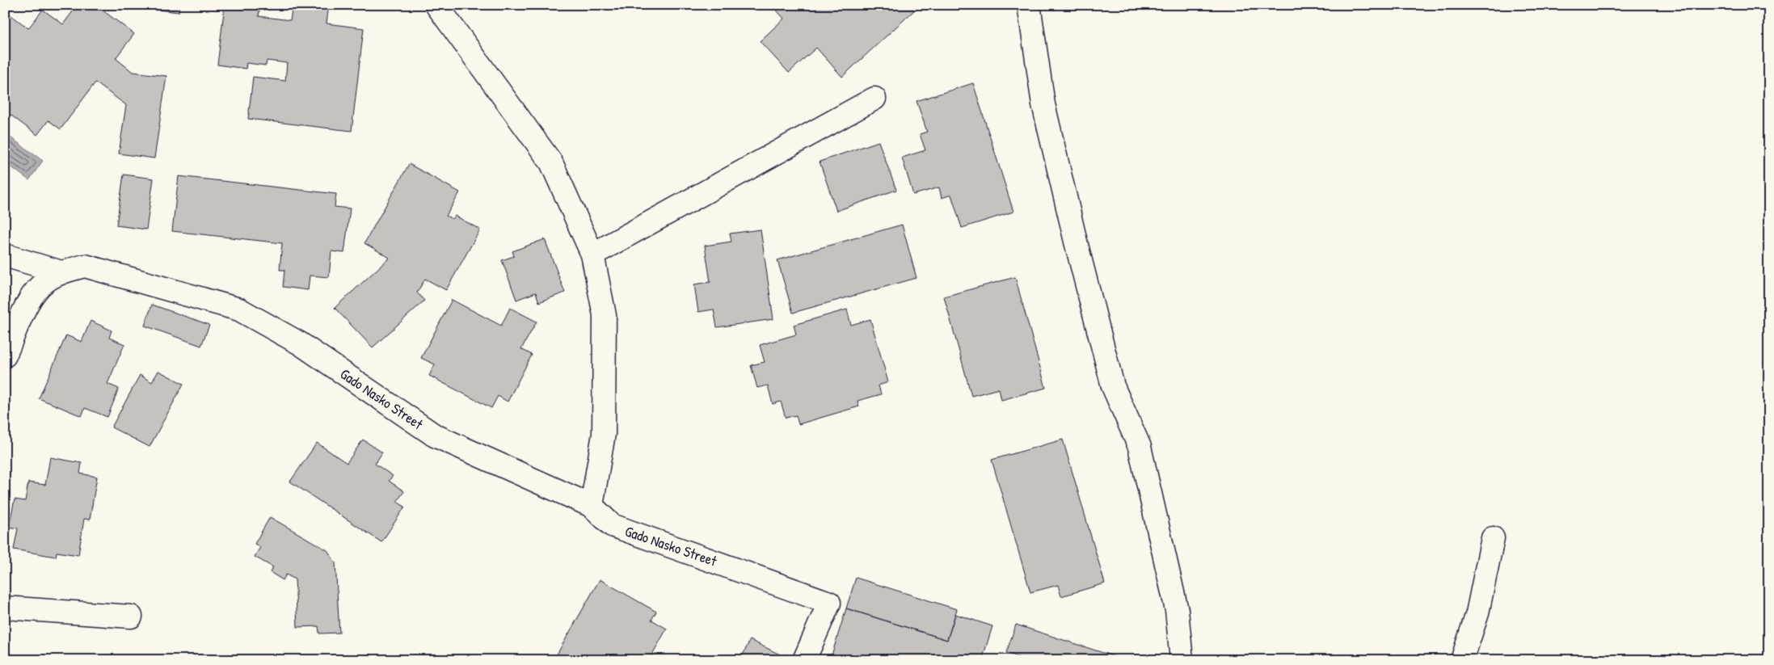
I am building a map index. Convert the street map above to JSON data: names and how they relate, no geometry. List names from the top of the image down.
{
  "streets": {
    "street": ["Gado Nasko Street"]
  }
}
